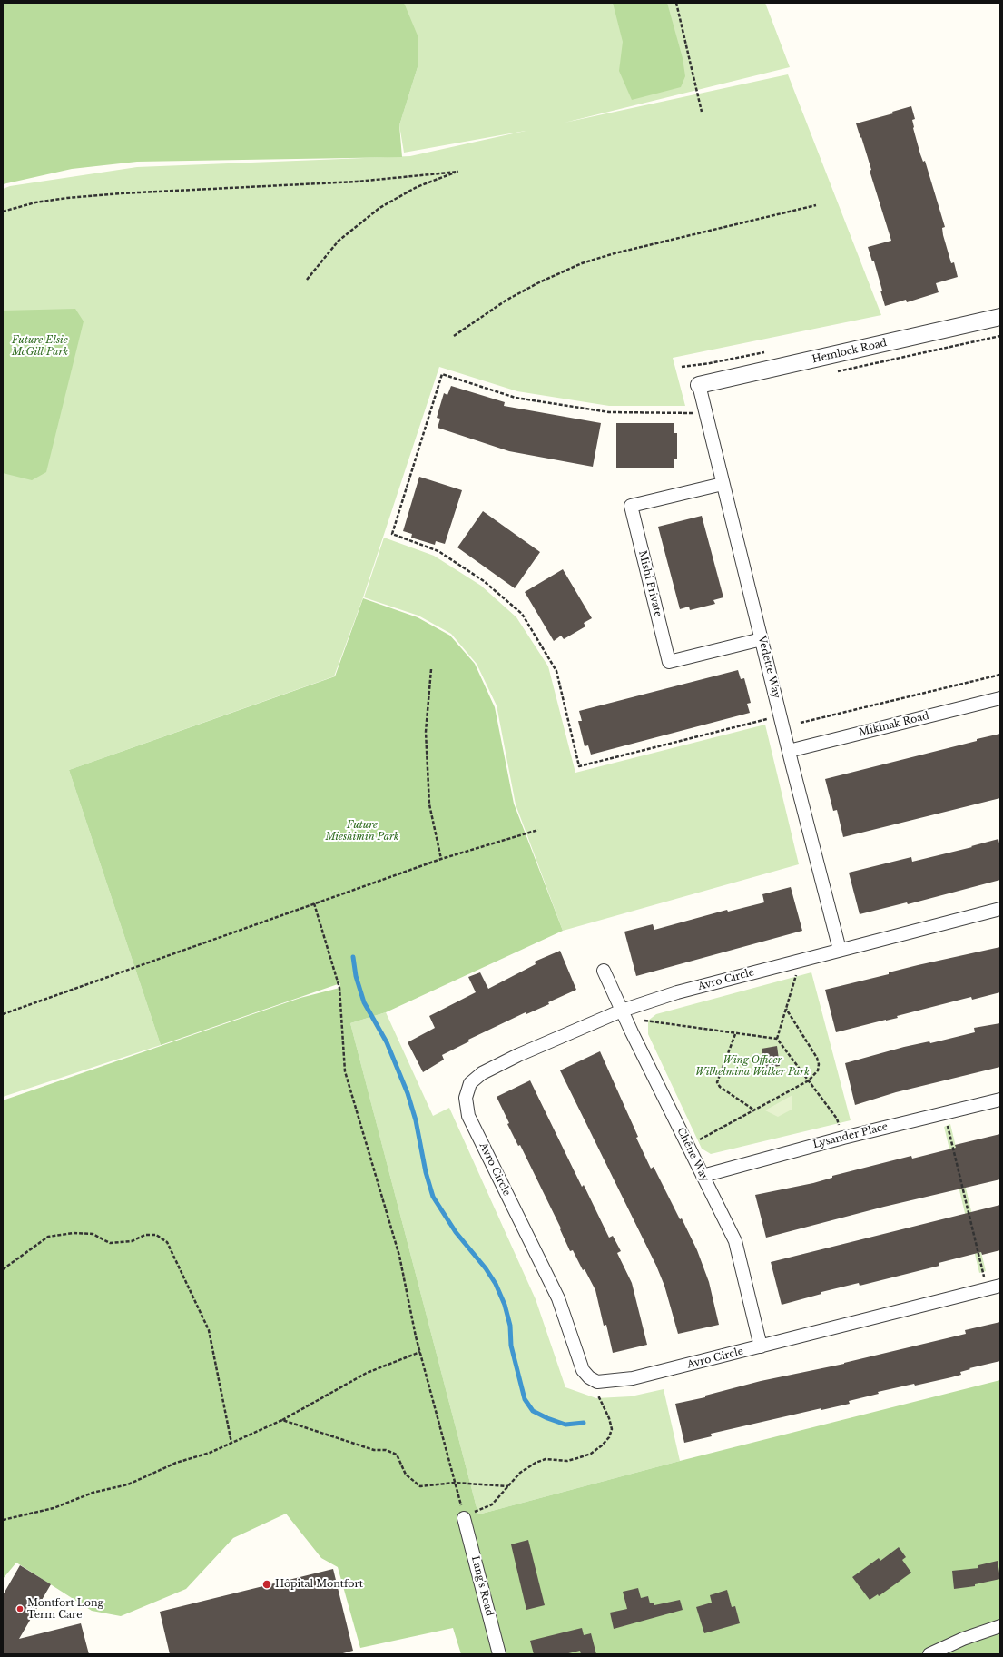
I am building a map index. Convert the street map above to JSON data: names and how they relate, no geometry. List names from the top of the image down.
{
  "streets": {
    "street": [
      "Hemlock Road",
      "Mishi Private",
      "Vedette Way",
      "Mikinak Road",
      "Avro Circle",
      "Lysander Place",
      "Chêne Way",
      "Lang's Road"
    ]
  },
  "crossings": [
    ["Hemlock Road", "Vedette Way"],
    ["Mishi Private", "Vedette Way"],
    ["Vedette Way", "Mikinak Road"],
    ["Vedette Way", "Avro Circle"],
    ["Avro Circle", "Chêne Way"],
    ["Lysander Place", "Chêne Way"]
  ],
  "parks": ["Future Elsie McGill Park", "Future Mieshimin Park", "Wing Officer Wilhelmina Walker Park"],
  "places": ["Hôpital Montfort", "Montfort Long Term Care"]
}
